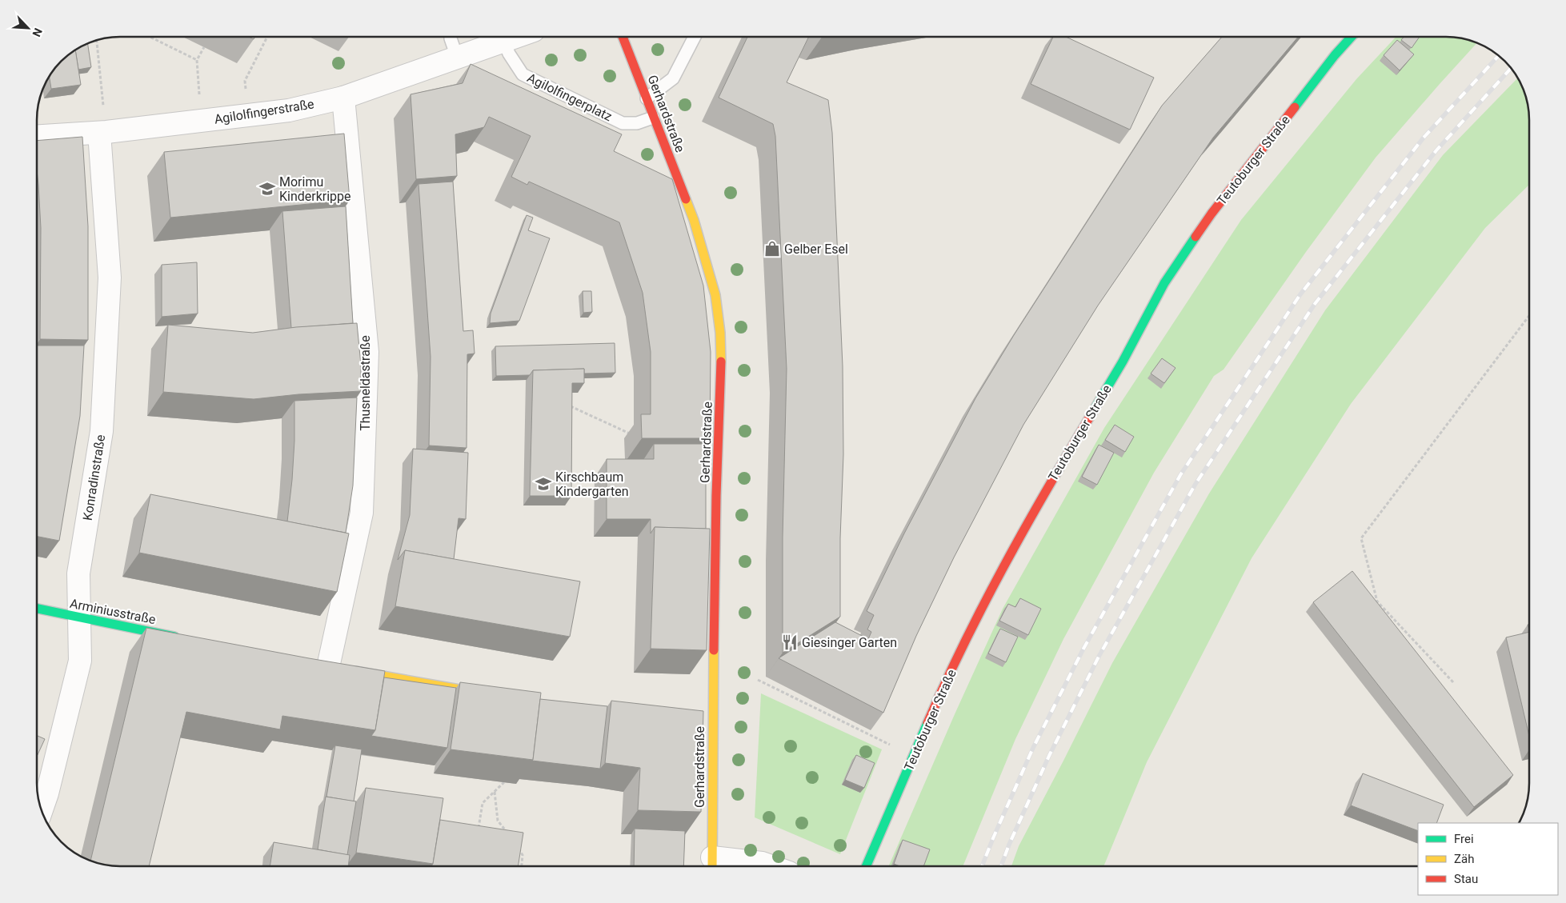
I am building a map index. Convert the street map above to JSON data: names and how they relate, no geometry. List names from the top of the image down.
{
  "streets": {
    "street": [
      "Agilolfingerstraße",
      "Gerhardstraße",
      "Teutoburger Straße",
      "Thusneldastraße",
      "Konradinstraße",
      "Arminiusstraße"
    ],
    "lane": ["Agilolfingerplatz"]
  },
  "crossings": [
    ["Agilolfingerplatz", "Agilolfingerstraße"],
    ["Agilolfingerplatz", "Gerhardstraße"],
    ["Agilolfingerstraße", "Thusneldastraße"],
    ["Agilolfingerstraße", "Konradinstraße"],
    ["Konradinstraße", "Arminiusstraße"]
  ],
  "places": {
    "school or university": ["Morimu Kinderkrippe", "Kirschbaum Kindergarten"],
    "shop": ["Gelber Esel"],
    "restaurant": ["Giesinger Garten"]
  },
  "legend": ["Frei", "Zäh", "Stau"],
  "north": "bottom right"
}
